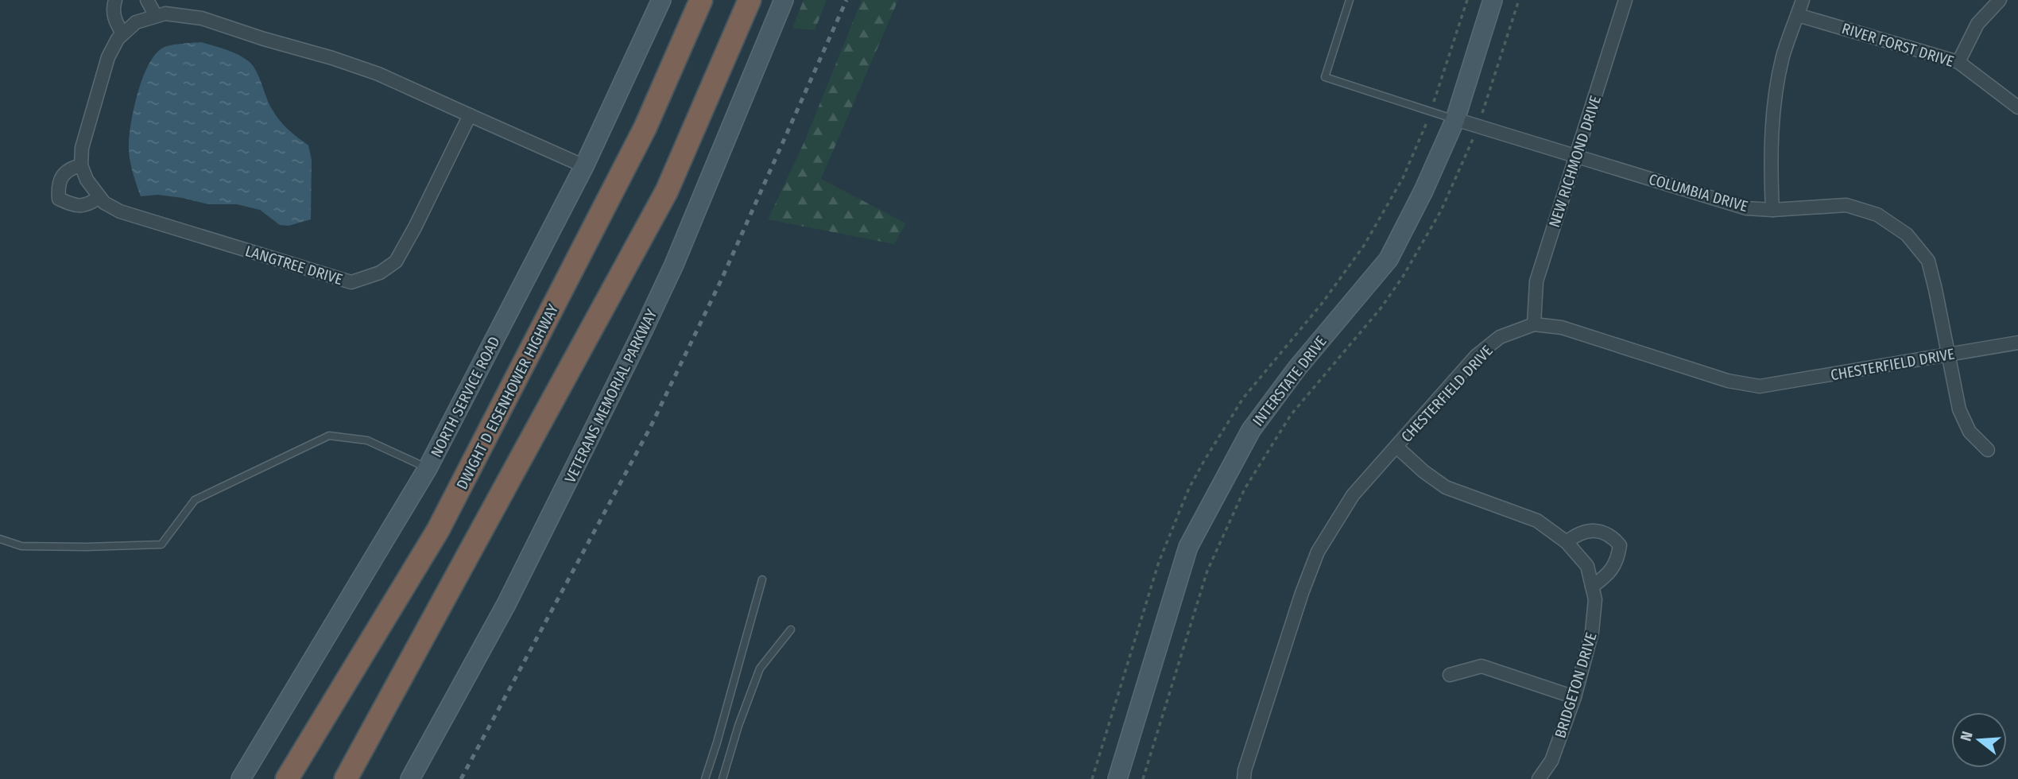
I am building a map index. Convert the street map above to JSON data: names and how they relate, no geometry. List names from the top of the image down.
{
  "streets": {
    "highway": ["DWIGHT D EISENHOWER HIGHWAY"],
    "street": [
      "RIVER FORST DRIVE",
      "NEW RICHMOND DRIVE",
      "COLUMBIA DRIVE",
      "LANGTREE DRIVE",
      "CHESTERFIELD DRIVE",
      "INTERSTATE DRIVE",
      "VETERANS MEMORIAL PARKWAY",
      "NORTH SERVICE ROAD",
      "BRIDGETON DRIVE"
    ]
  },
  "crossings": [
    ["NEW RICHMOND DRIVE", "COLUMBIA DRIVE"],
    ["NEW RICHMOND DRIVE", "CHESTERFIELD DRIVE"],
    ["COLUMBIA DRIVE", "CHESTERFIELD DRIVE"],
    ["COLUMBIA DRIVE", "INTERSTATE DRIVE"],
    ["CHESTERFIELD DRIVE", "BRIDGETON DRIVE"]
  ],
  "north": "left"
}
